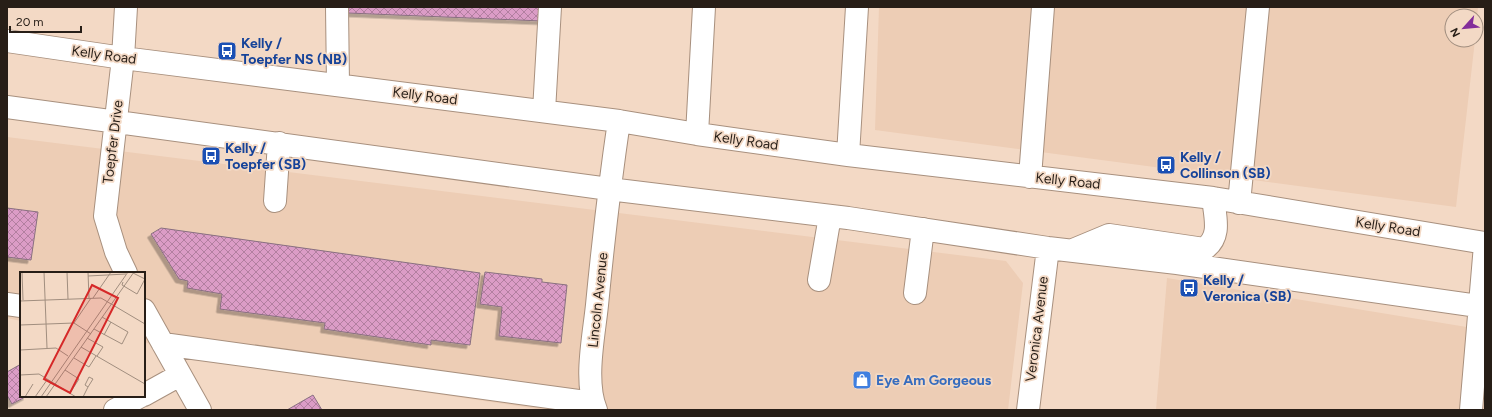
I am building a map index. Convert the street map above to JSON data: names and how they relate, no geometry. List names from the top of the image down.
{
  "streets": {
    "street": [
      "Kelly Road",
      "Toepfer Drive",
      "Lincoln Avenue",
      "Veronica Avenue"
    ]
  },
  "crossings": [
    ["Kelly Road", "Toepfer Drive"],
    ["Kelly Road", "Lincoln Avenue"]
  ],
  "places": {
    "bus stop": [
      "Kelly / Toepfer NS (NB)",
      "Kelly / Toepfer (SB)",
      "Kelly / Collinson (SB)",
      "Kelly / Veronica (SB)"
    ],
    "shop": ["Eye Am Gorgeous"]
  },
  "scale_bar": "20 m",
  "north": "bottom left"
}
